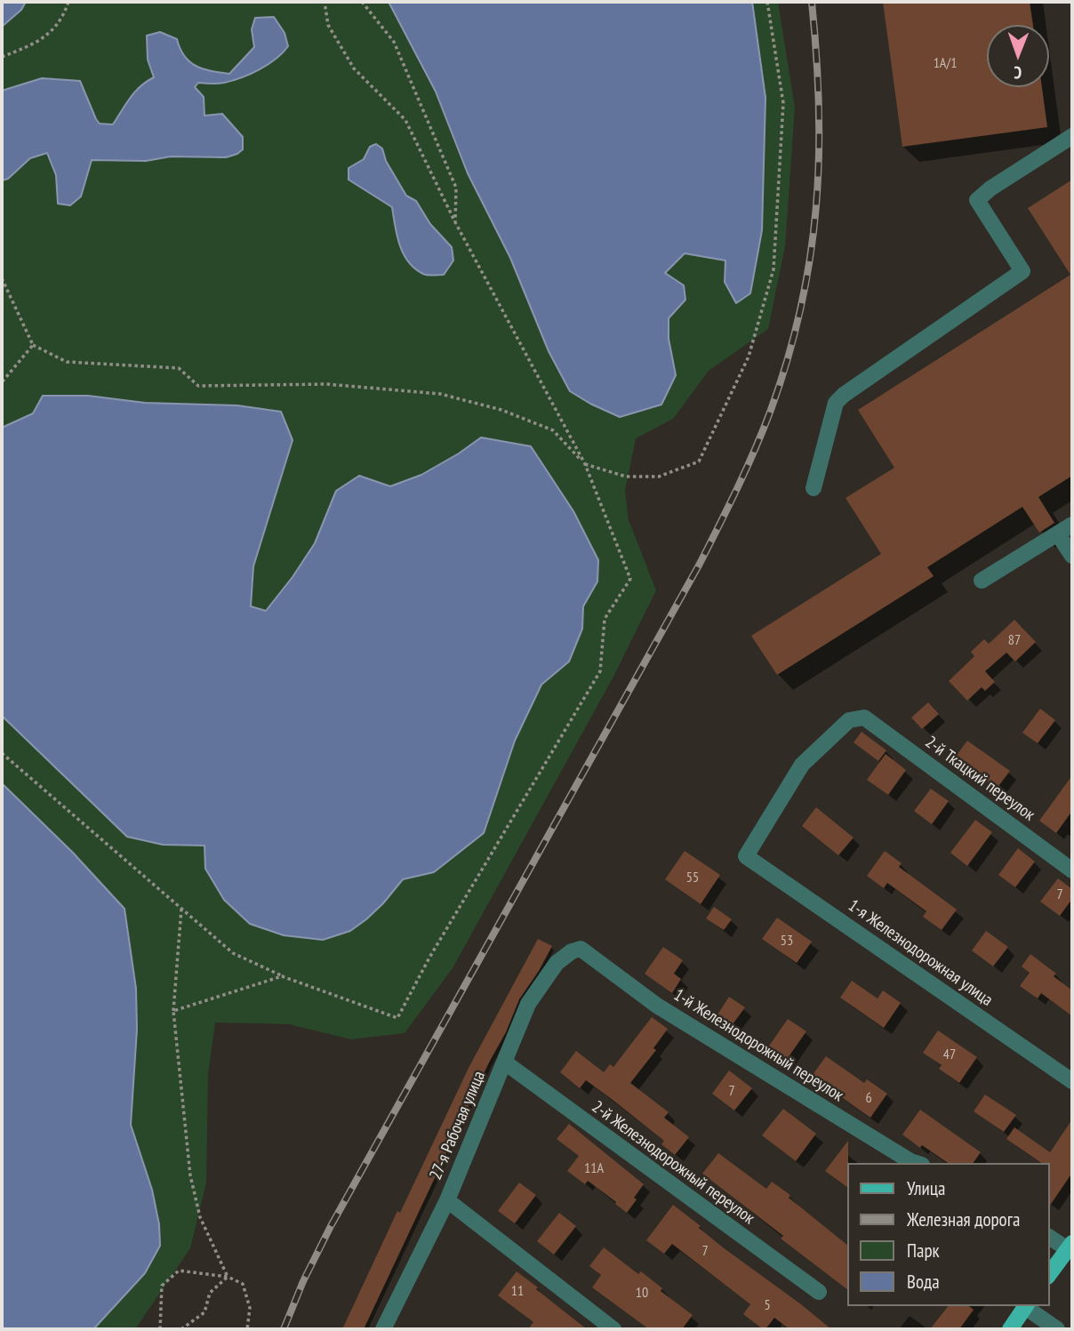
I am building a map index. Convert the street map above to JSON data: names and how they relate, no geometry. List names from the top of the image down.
{
  "streets": {
    "street": [
      "2-й Ткацкий переулок",
      "1-я Железнодорожная улица",
      "1-й Железнодорожный переулок",
      "27-я Рабочая улица",
      "2-й Железнодорожный переулок"
    ]
  },
  "crossings": [
    ["2-й Ткацкий переулок", "1-я Железнодорожная улица"],
    ["1-й Железнодорожный переулок", "27-я Рабочая улица"],
    ["27-я Рабочая улица", "2-й Железнодорожный переулок"]
  ],
  "house_numbers": [
    "1А/1",
    "87",
    "55",
    "7",
    "53",
    "47",
    "7",
    "6",
    "11А",
    "7",
    "11",
    "10",
    "5"
  ],
  "legend": [
    "Улица",
    "Железная дорога",
    "Парк",
    "Вода"
  ],
  "north": "bottom"
}
